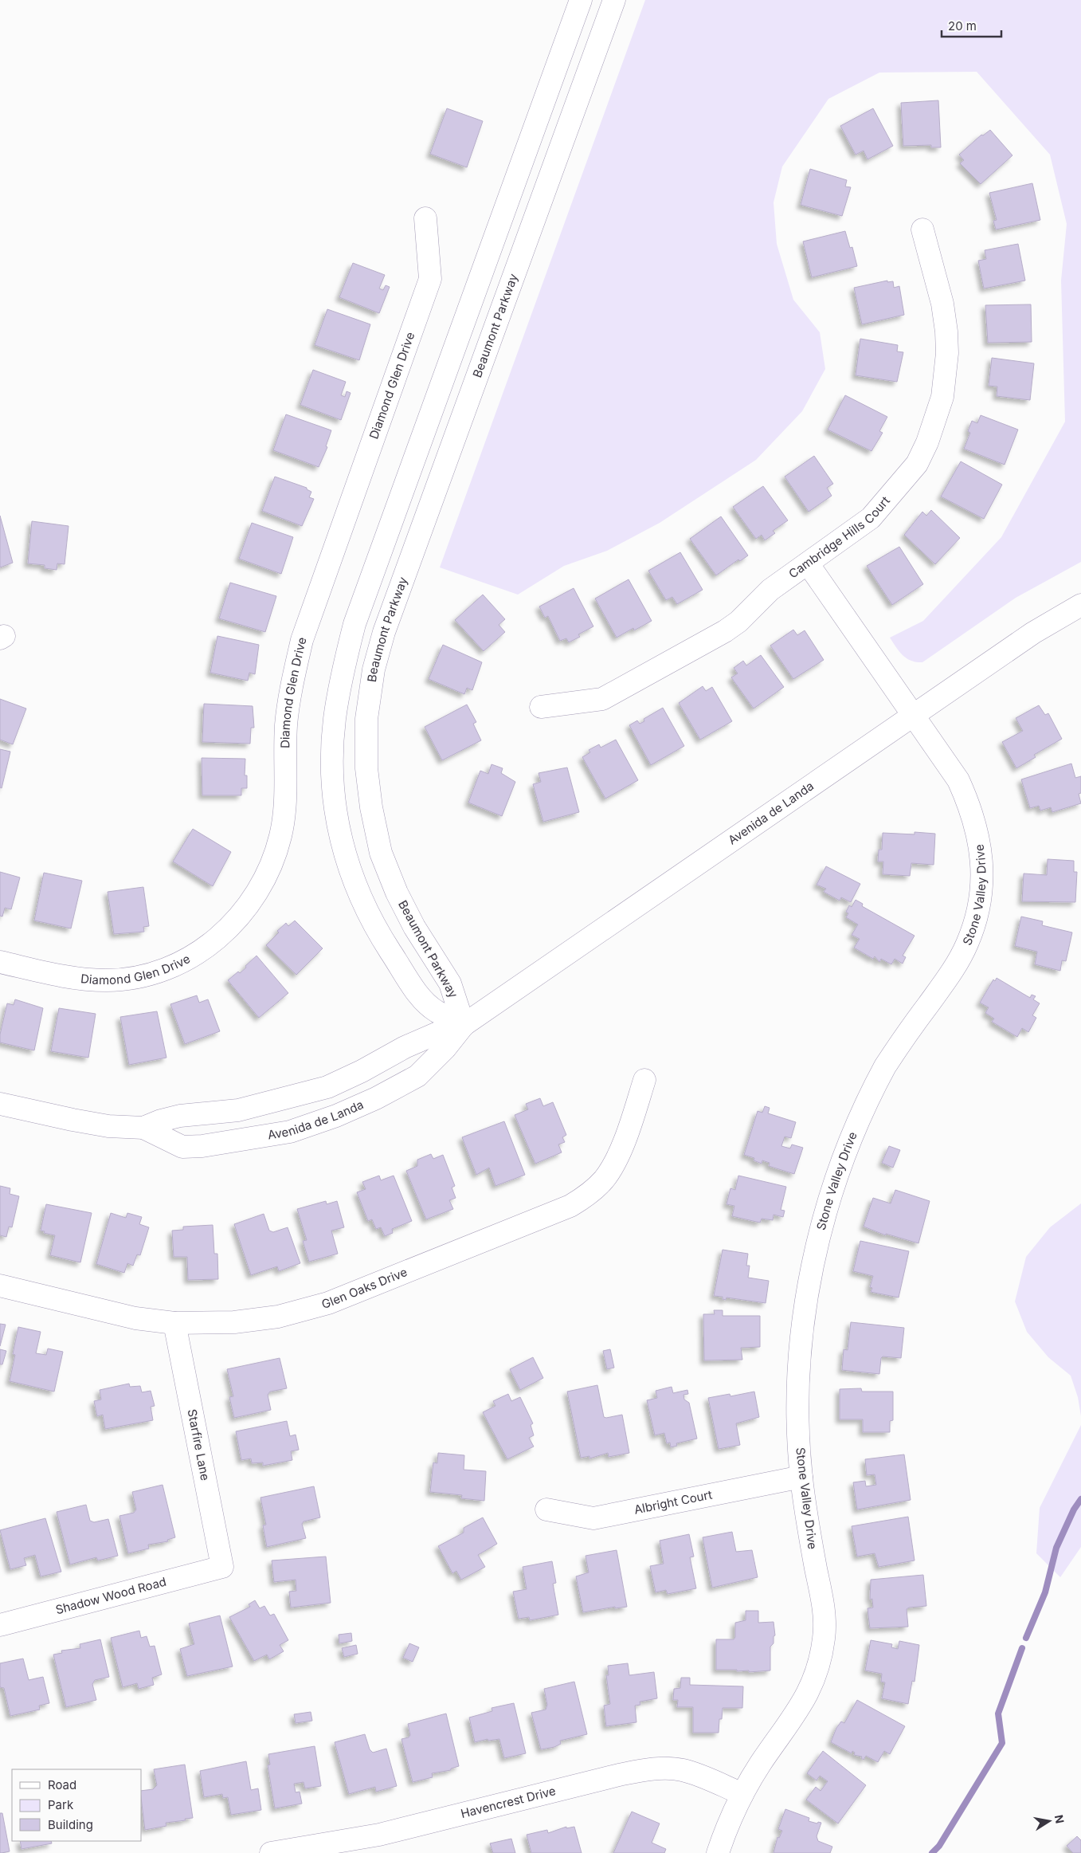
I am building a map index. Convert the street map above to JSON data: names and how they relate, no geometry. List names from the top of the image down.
{
  "streets": {
    "street": [
      "Beaumont Parkway",
      "Diamond Glen Drive",
      "Cambridge Hills Court",
      "Avenida de Landa",
      "Stone Valley Drive",
      "Glen Oaks Drive",
      "Starfire Lane",
      "Albright Court",
      "Shadow Wood Road",
      "Havencrest Drive"
    ]
  },
  "crossings": [
    ["Beaumont Parkway", "Avenida de Landa"],
    ["Cambridge Hills Court", "Stone Valley Drive"],
    ["Avenida de Landa", "Stone Valley Drive"],
    ["Stone Valley Drive", "Albright Court"],
    ["Stone Valley Drive", "Havencrest Drive"],
    ["Glen Oaks Drive", "Starfire Lane"],
    ["Starfire Lane", "Shadow Wood Road"]
  ],
  "legend": ["Road", "Park", "Building"],
  "scale_bar": "20 m",
  "north": "right"
}
